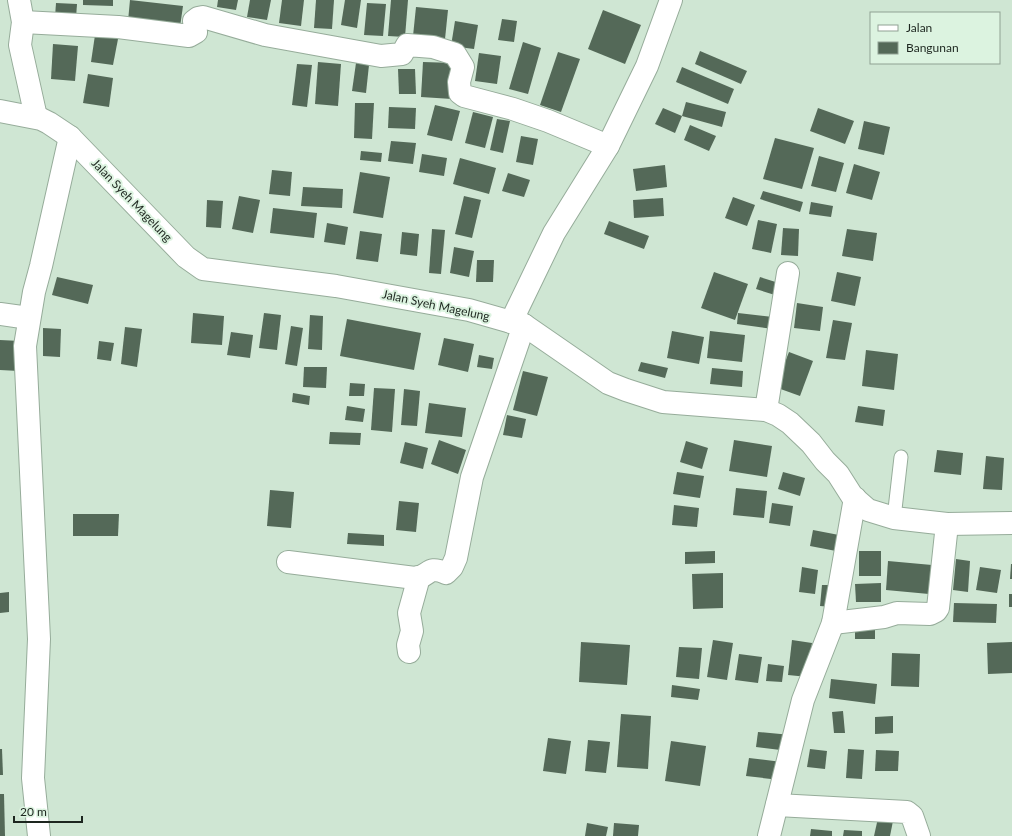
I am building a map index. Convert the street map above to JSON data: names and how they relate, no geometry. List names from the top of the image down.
{
  "streets": {
    "street": ["Jalan Syeh Magelung"]
  },
  "legend": ["Jalan", "Bangunan"],
  "scale_bar": "20 m"
}
